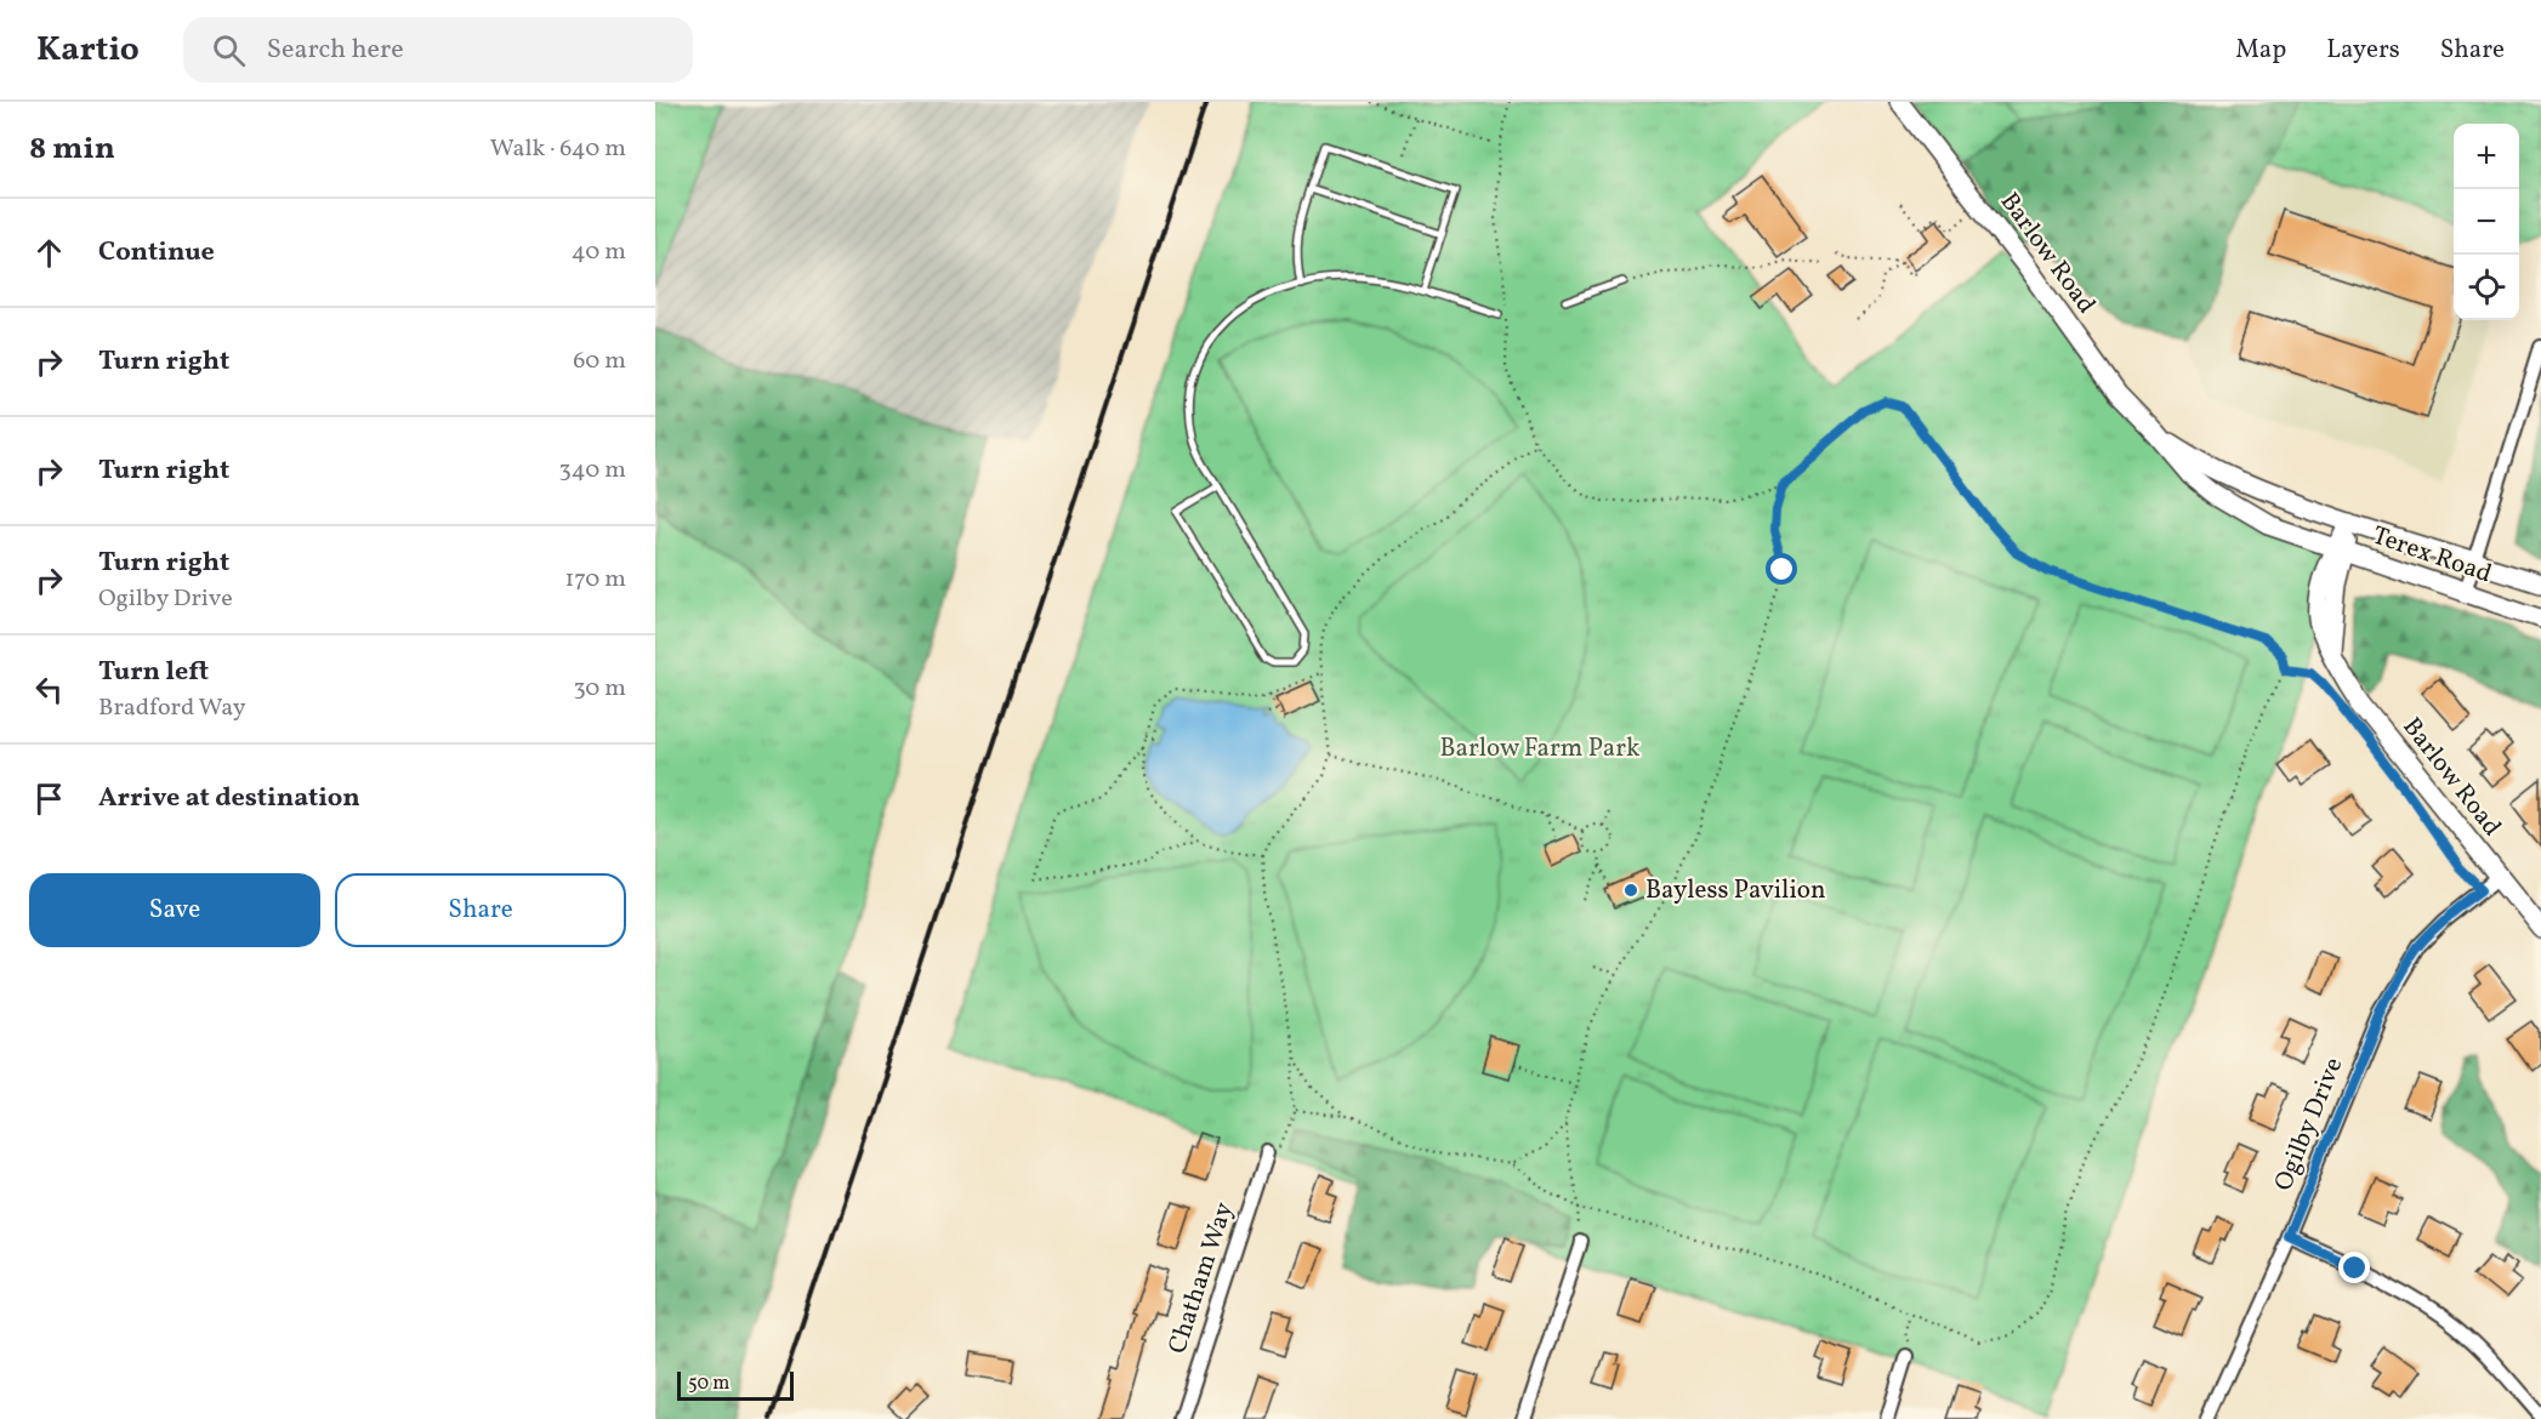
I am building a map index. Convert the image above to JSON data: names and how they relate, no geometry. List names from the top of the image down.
{
  "streets": {
    "street": [
      "Barlow Road",
      "Terex Road",
      "Ogilby Drive",
      "Chatham Way"
    ]
  },
  "crossings": [
    ["Barlow Road", "Terex Road"],
    ["Barlow Road", "Ogilby Drive"]
  ],
  "parks": ["Barlow Farm Park"],
  "places": ["Bayless Pavilion"],
  "scale_bar": "50 m",
  "page": {
    "header": "Kartio",
    "search": "Search here",
    "nav": ["Map", "Layers", "Share"],
    "heading": ["8 min", "Walk · 640 m"],
    "map_buttons": ["+", "−"],
    "list": [
      ["Continue", "40 m"],
      ["Turn right", "60 m"],
      ["Turn right", "340 m"],
      ["Turn right", "Ogilby Drive", "170 m"],
      ["Turn left", "Bradford Way", "30 m"],
      "Arrive at destination"
    ],
    "buttons": ["Save", "Share"],
    "scale": "50 m"
  }
}
